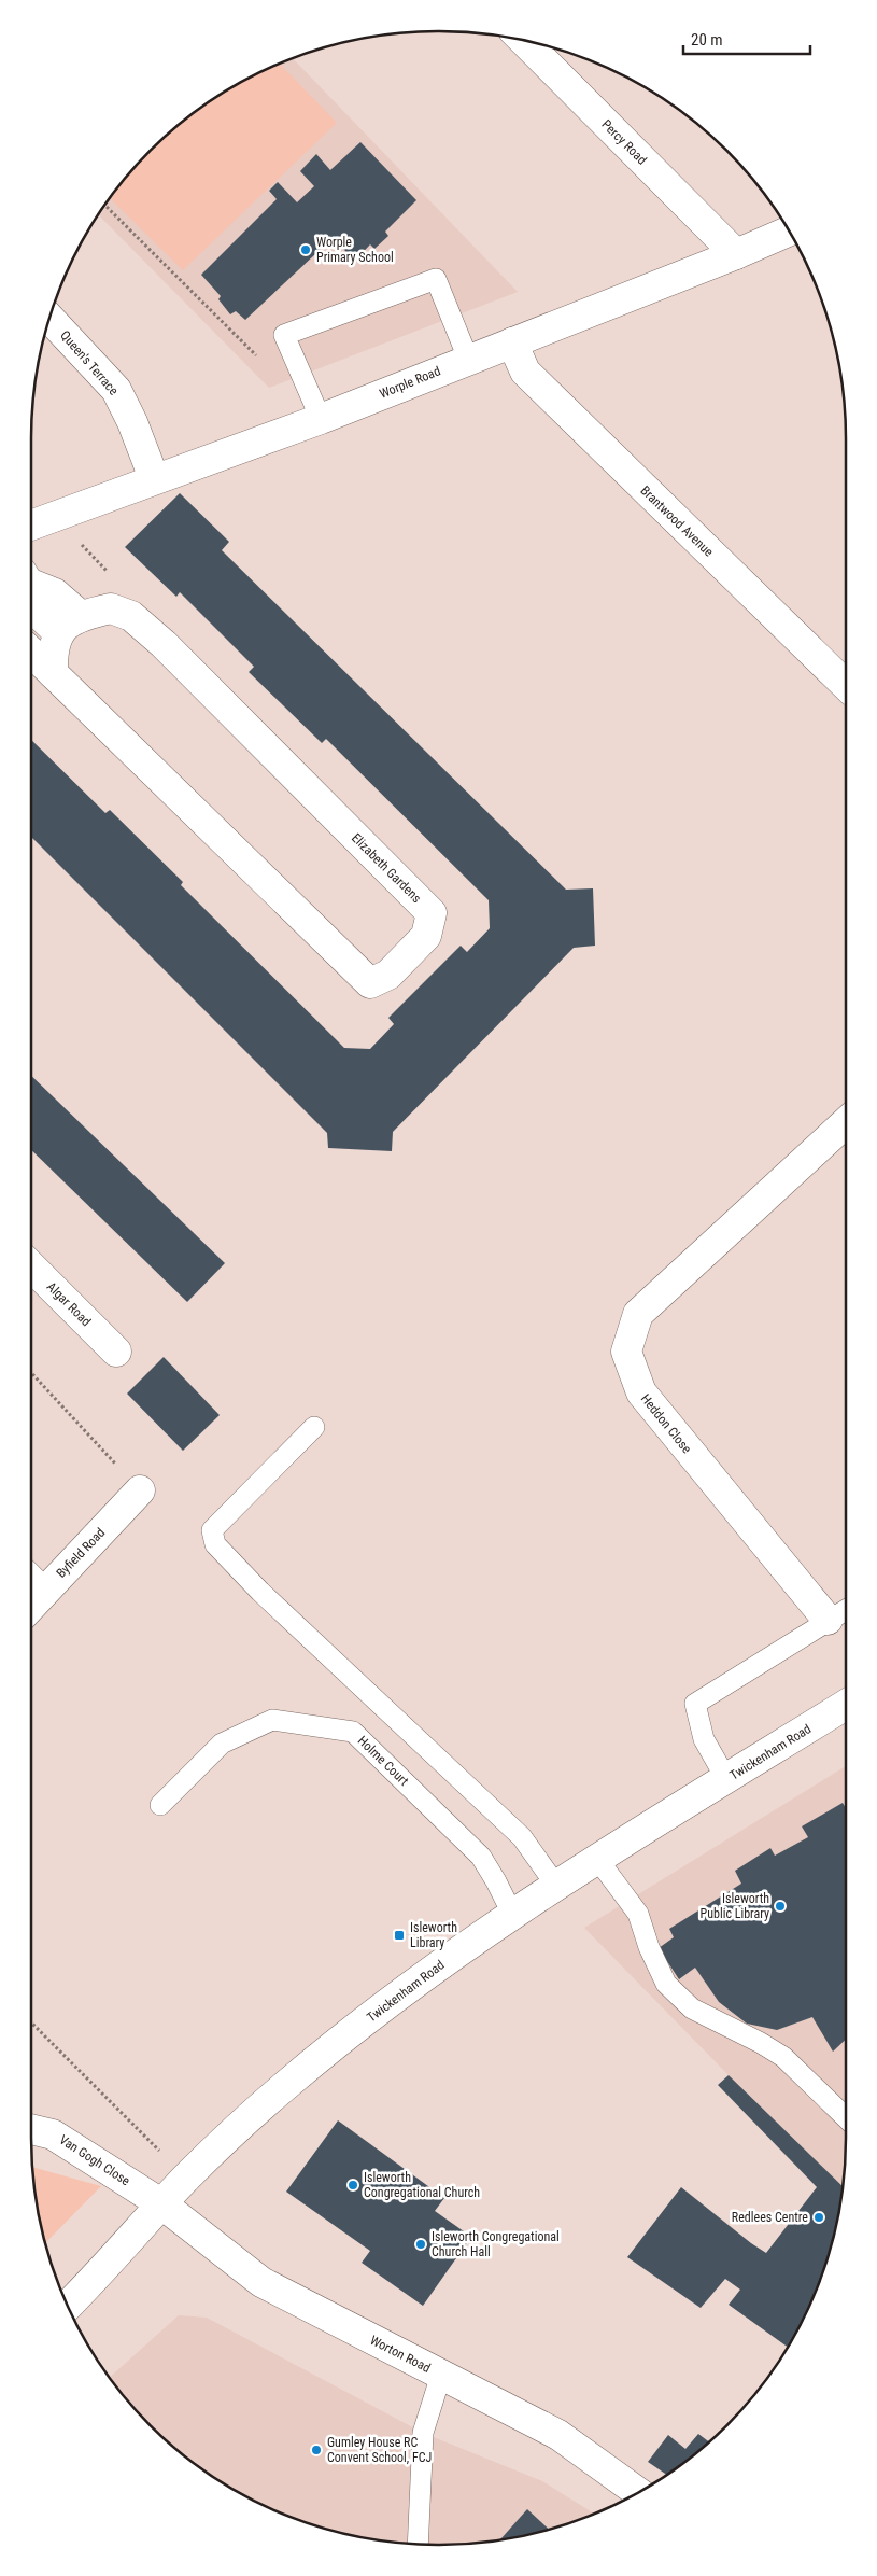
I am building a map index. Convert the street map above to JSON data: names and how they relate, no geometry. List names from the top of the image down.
{
  "streets": {
    "street": [
      "Percy Road",
      "Queen's Terrace",
      "Worple Road",
      "Brantwood Avenue",
      "Elizabeth Gardens",
      "Algar Road",
      "Heddon Close",
      "Byfield Road",
      "Twickenham Road",
      "Van Gogh Close",
      "Worton Road"
    ],
    "lane": ["Holme Court"]
  },
  "crossings": [
    ["Percy Road", "Worple Road"],
    ["Queen's Terrace", "Worple Road"],
    ["Worple Road", "Brantwood Avenue"],
    ["Twickenham Road", "Holme Court"],
    ["Twickenham Road", "Van Gogh Close"],
    ["Twickenham Road", "Worton Road"],
    ["Van Gogh Close", "Worton Road"]
  ],
  "places": {
    "other": [
      "Worple Primary School",
      "Isleworth Public Library",
      "Isleworth Congregational Church",
      "Redlees Centre",
      "Isleworth Congregational Church Hall",
      "Gumley House RC Convent School, FCJ"
    ],
    "transit": ["Isleworth Library"]
  },
  "scale_bar": "20 m"
}
